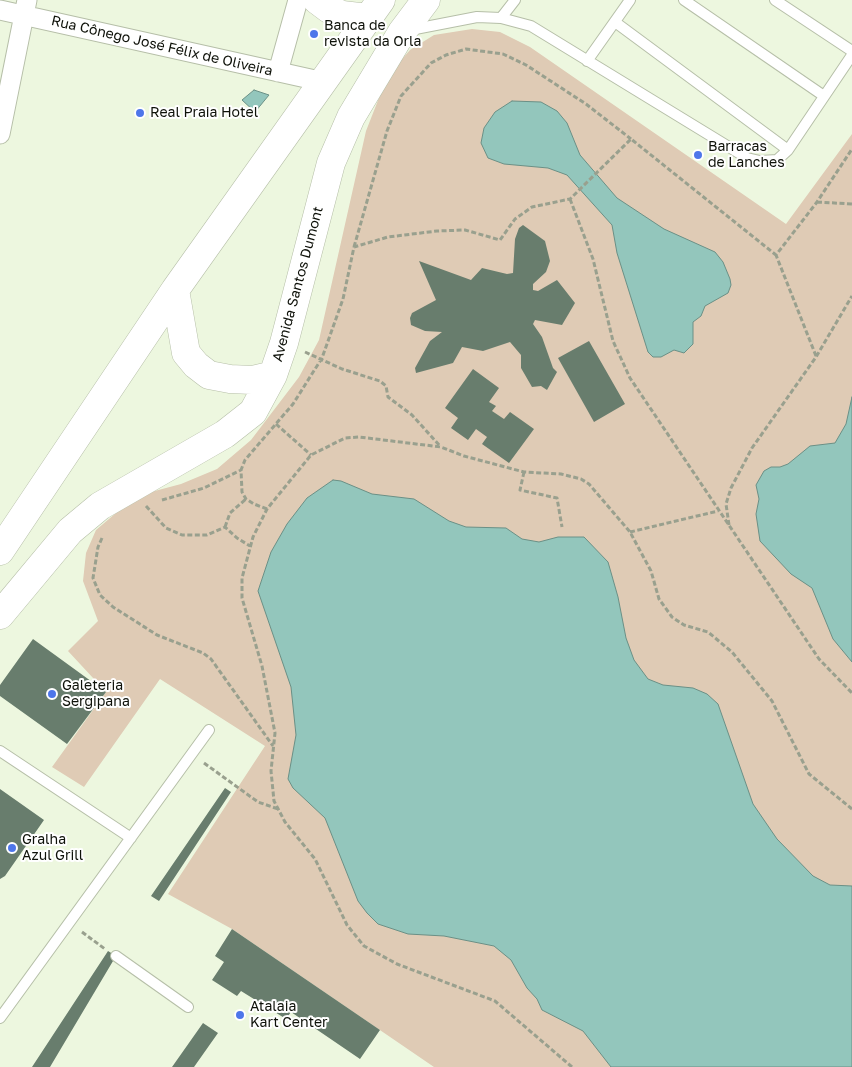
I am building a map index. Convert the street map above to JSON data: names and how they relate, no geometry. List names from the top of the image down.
{
  "streets": {
    "main road": ["Avenida Santos Dumont"],
    "street": ["Rua Cônego José Félix de Oliveira"]
  },
  "places": [
    "Banca de revista da Orla",
    "Real Praia Hotel",
    "Barracas de Lanches",
    "Galeteria Sergipana",
    "Gralha Azul Grill",
    "Atalaia Kart Center"
  ]
}
